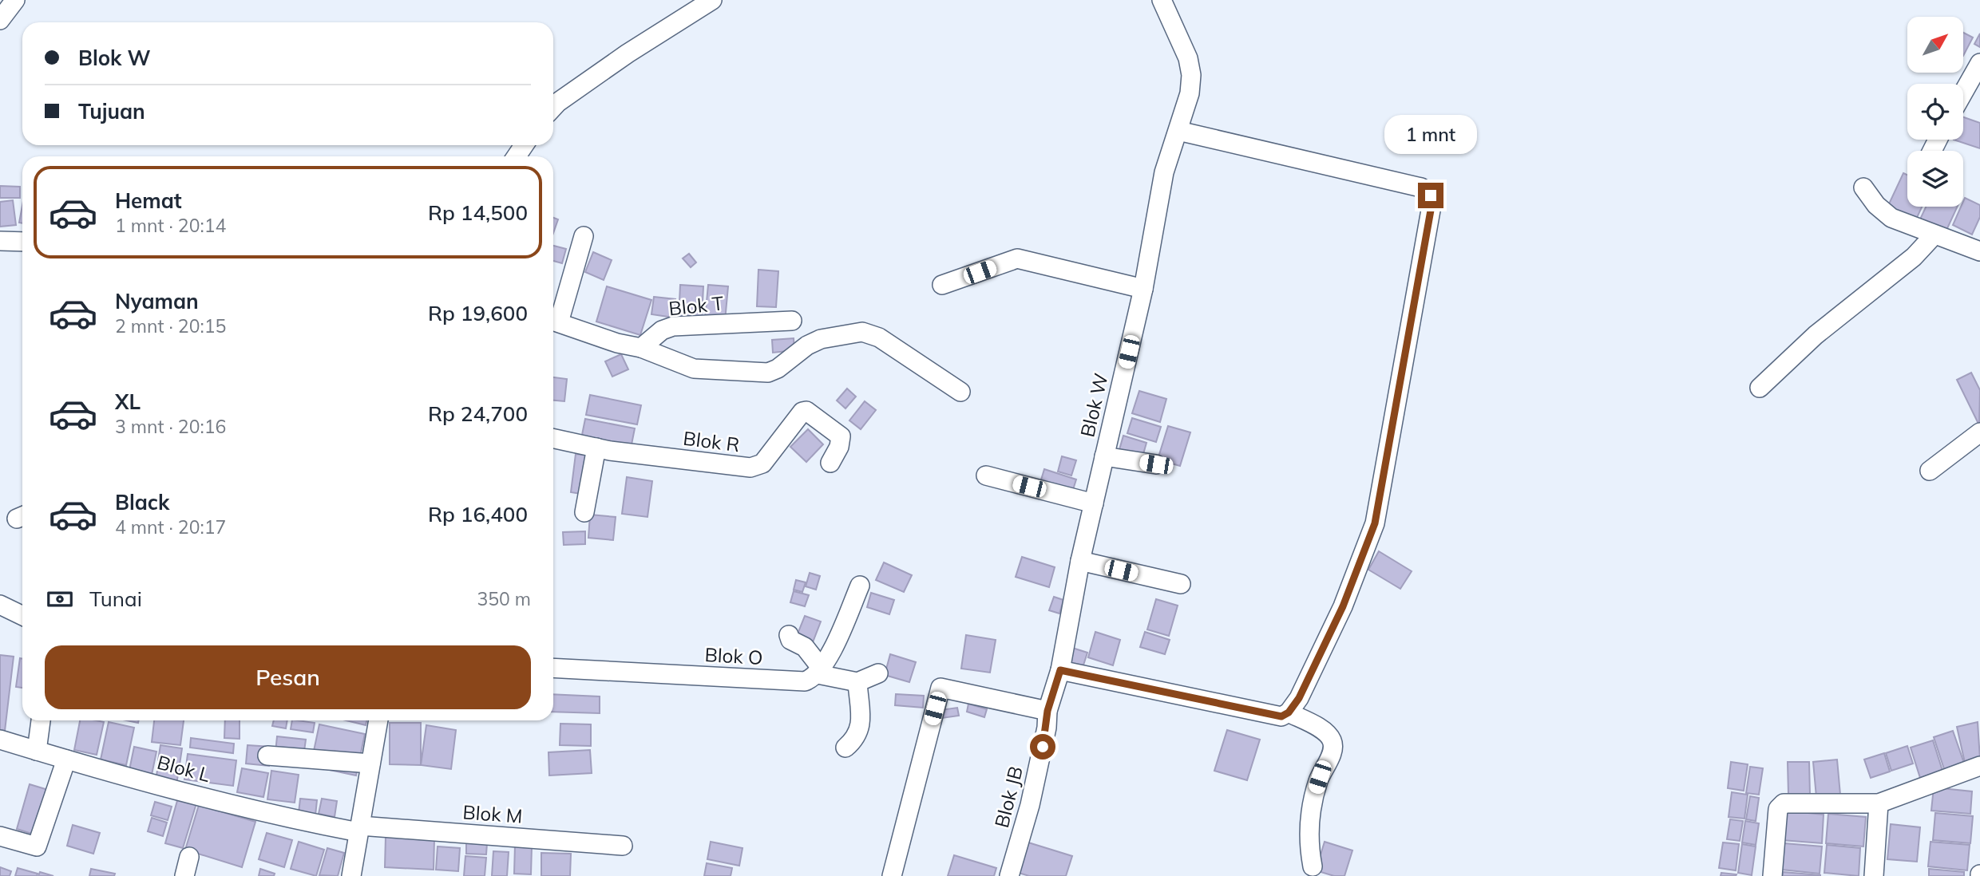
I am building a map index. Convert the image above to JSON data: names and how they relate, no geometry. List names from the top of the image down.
{
  "streets": {
    "street": [
      "Blok T",
      "Blok W",
      "Blok R",
      "Blok O",
      "Blok L",
      "Blok JB",
      "Blok M"
    ]
  },
  "crossings": [
    ["Blok W", "Blok JB"],
    ["Blok L", "Blok M"]
  ],
  "north": "top right",
  "page": {
    "banner": ["Blok W", "Tujuan"],
    "bubble": "1 mnt",
    "list": [
      {
        "name": "Hemat",
        "note": "1 mnt · 20:14",
        "value": "Rp 14,500"
      },
      {
        "name": "Nyaman",
        "note": "2 mnt · 20:15",
        "value": "Rp 19,600"
      },
      {
        "name": "XL",
        "note": "3 mnt · 20:16",
        "value": "Rp 24,700"
      },
      {
        "name": "Black",
        "note": "4 mnt · 20:17",
        "value": "Rp 16,400"
      }
    ],
    "pay": ["Tunai", "350 m"],
    "buttons": "Pesan"
  }
}
